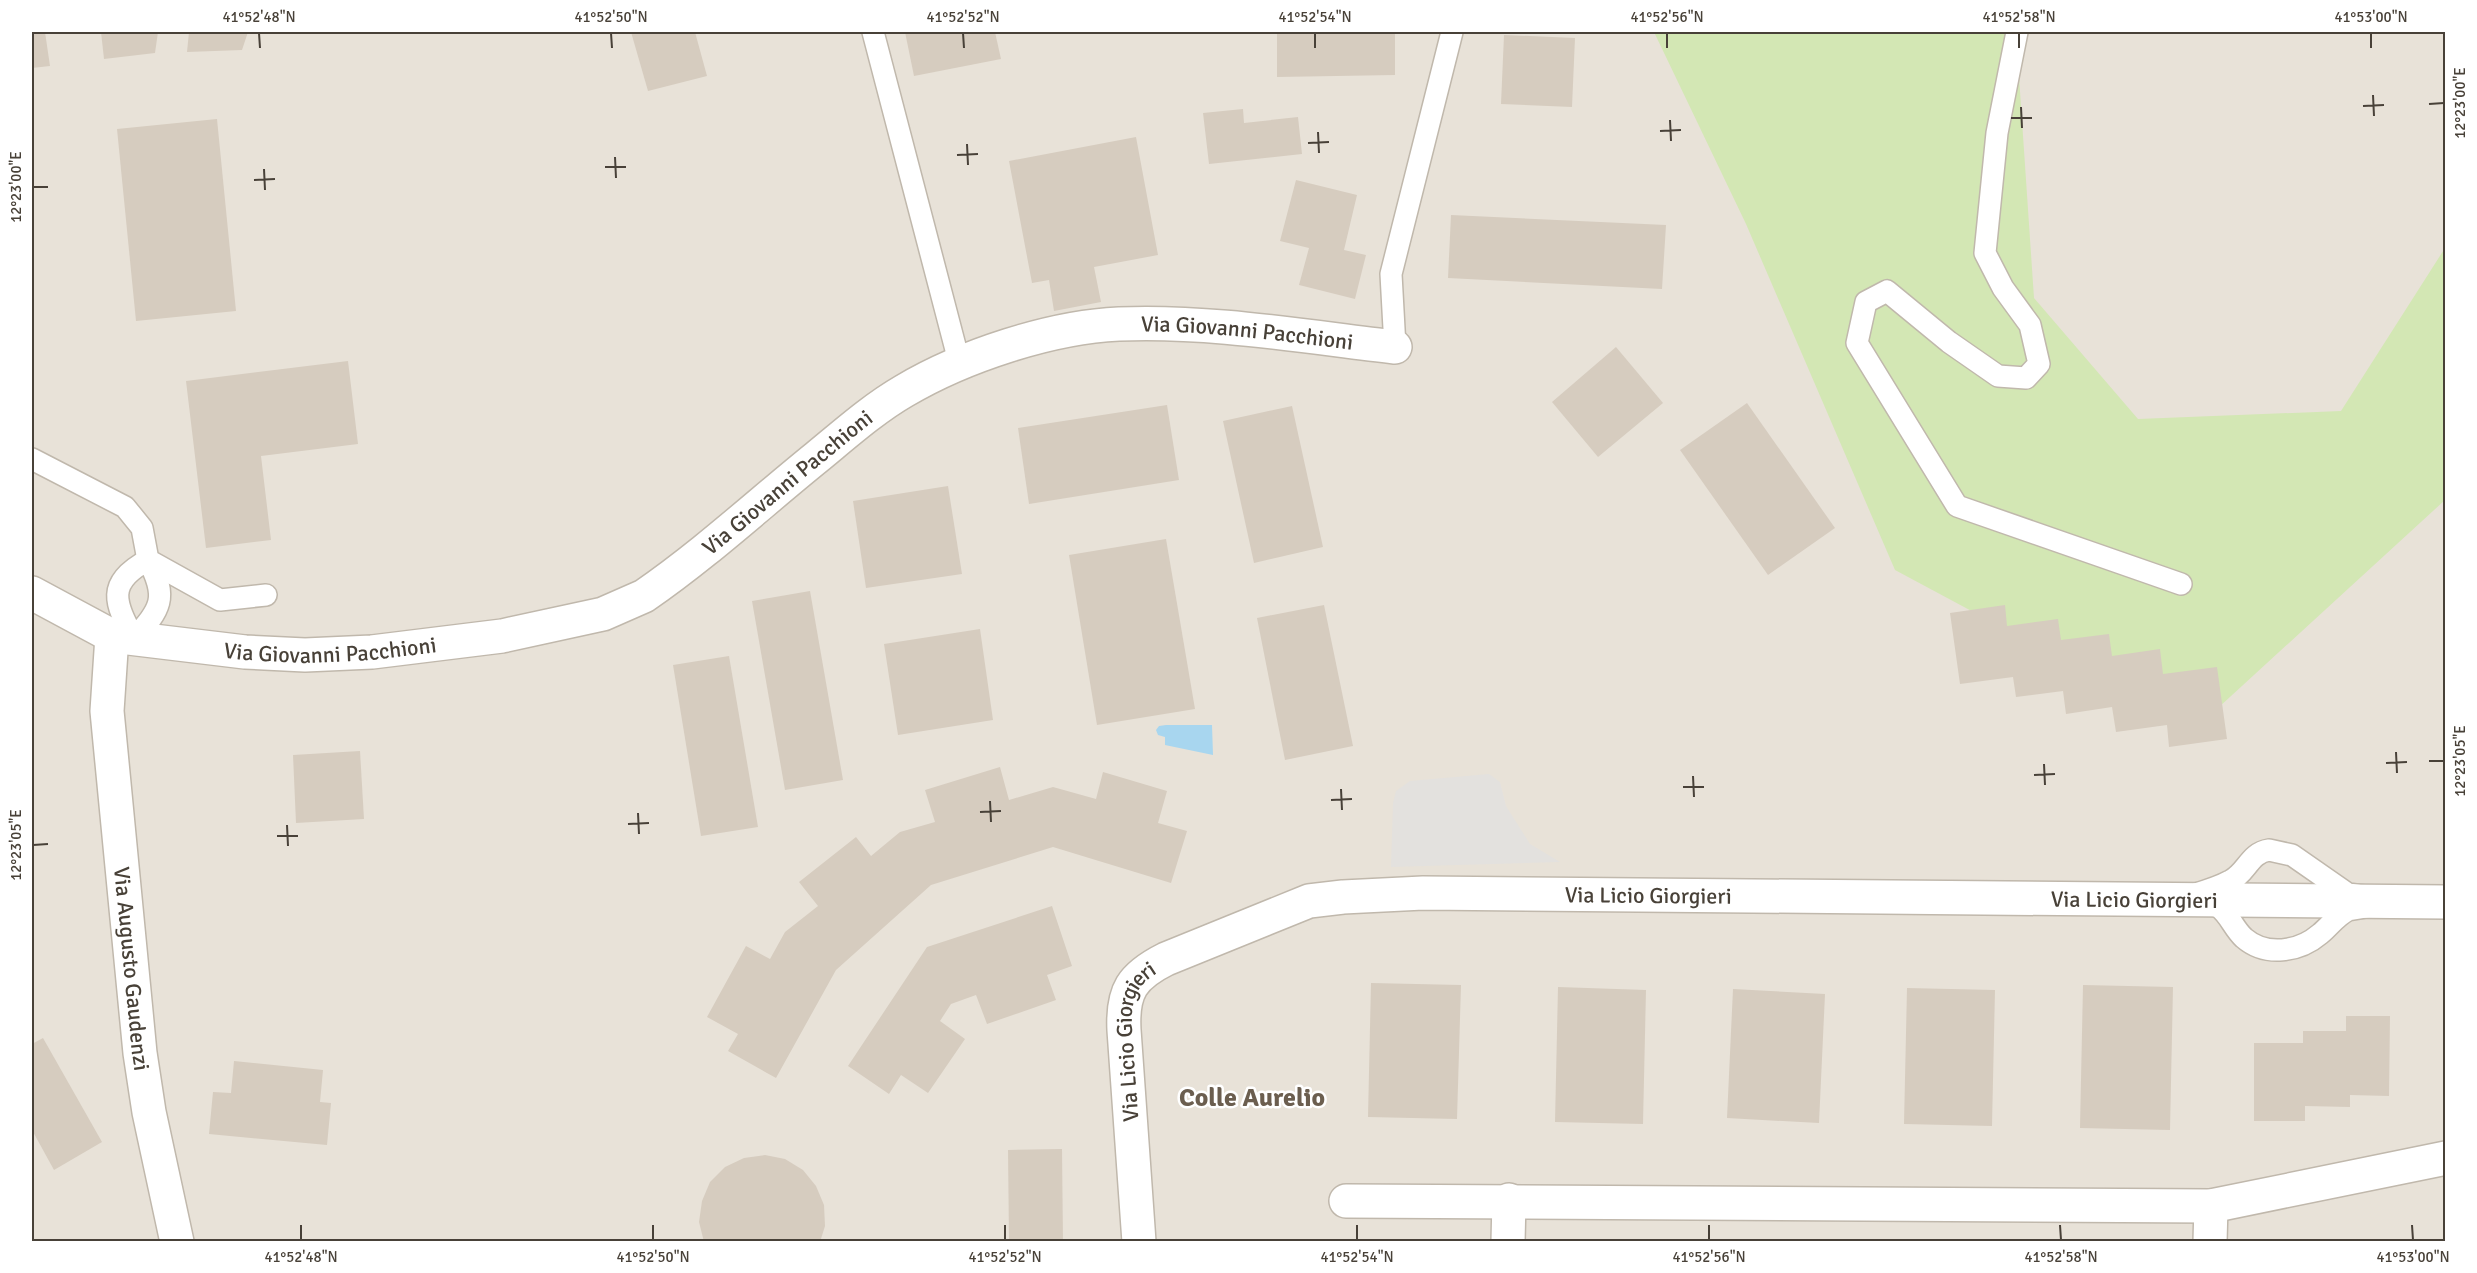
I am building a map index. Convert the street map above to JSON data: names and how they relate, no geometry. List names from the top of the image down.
{
  "streets": {
    "street": ["Via Giovanni Pacchioni", "Via Licio Giorgieri", "Via Augusto Gaudenzi"]
  },
  "crossings": [
    ["Via Giovanni Pacchioni", "Via Augusto Gaudenzi"]
  ],
  "districts": ["Colle Aurelio"],
  "coordinates": [
    "41°52'48\"N",
    "41°52'50\"N",
    "41°52'52\"N",
    "41°52'54\"N",
    "41°52'56\"N",
    "41°52'58\"N",
    "41°53'00\"N",
    "12°23'00\"E",
    "12°23'05\"E"
  ]
}
